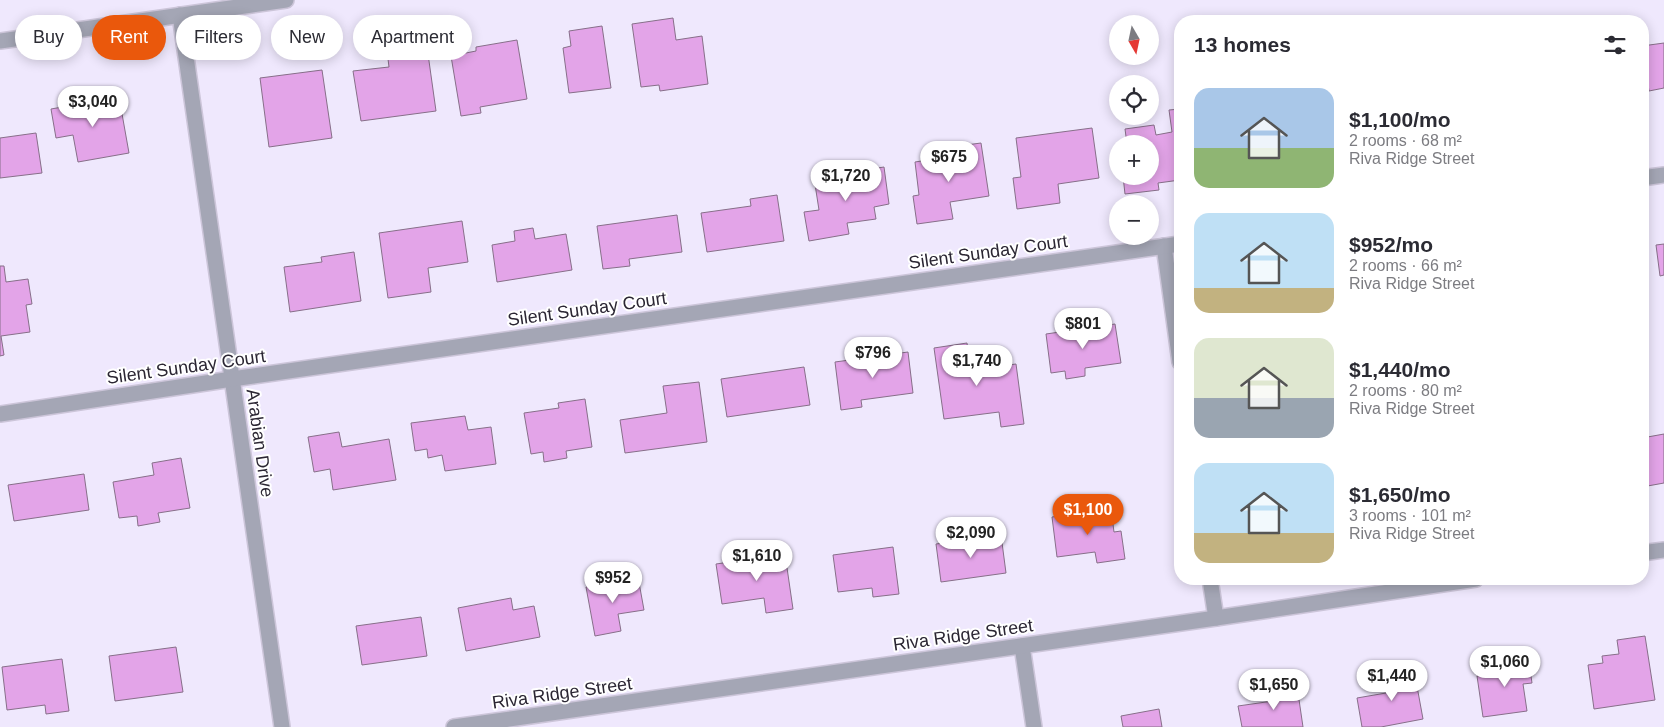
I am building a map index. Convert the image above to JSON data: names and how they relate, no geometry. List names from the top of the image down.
{
  "streets": {
    "street": ["Silent Sunday Court", "Arabian Drive", "Riva Ridge Street"]
  },
  "crossings": [
    ["Silent Sunday Court", "Arabian Drive"]
  ],
  "north": "bottom",
  "page": {
    "map_buttons": ["+", "−"],
    "chip": [
      "Buy",
      "Rent",
      "Filters",
      "New",
      "Apartment"
    ],
    "heading": "13 homes",
    "list": [
      {
        "name": "$1,100/mo",
        "note": "2 rooms · 68 m² · Riva Ridge Street"
      },
      {
        "name": "$952/mo",
        "note": "2 rooms · 66 m² · Riva Ridge Street"
      },
      {
        "name": "$1,440/mo",
        "note": "2 rooms · 80 m² · Riva Ridge Street"
      },
      {
        "name": "$1,650/mo",
        "note": "3 rooms · 101 m² · Riva Ridge Street"
      }
    ],
    "price": [
      "$3,040",
      "$675",
      "$1,720",
      "$801",
      "$796",
      "$1,740",
      "$1,100",
      "$2,090",
      "$1,610",
      "$952",
      "$1,060",
      "$1,440",
      "$1,650"
    ]
  }
}
